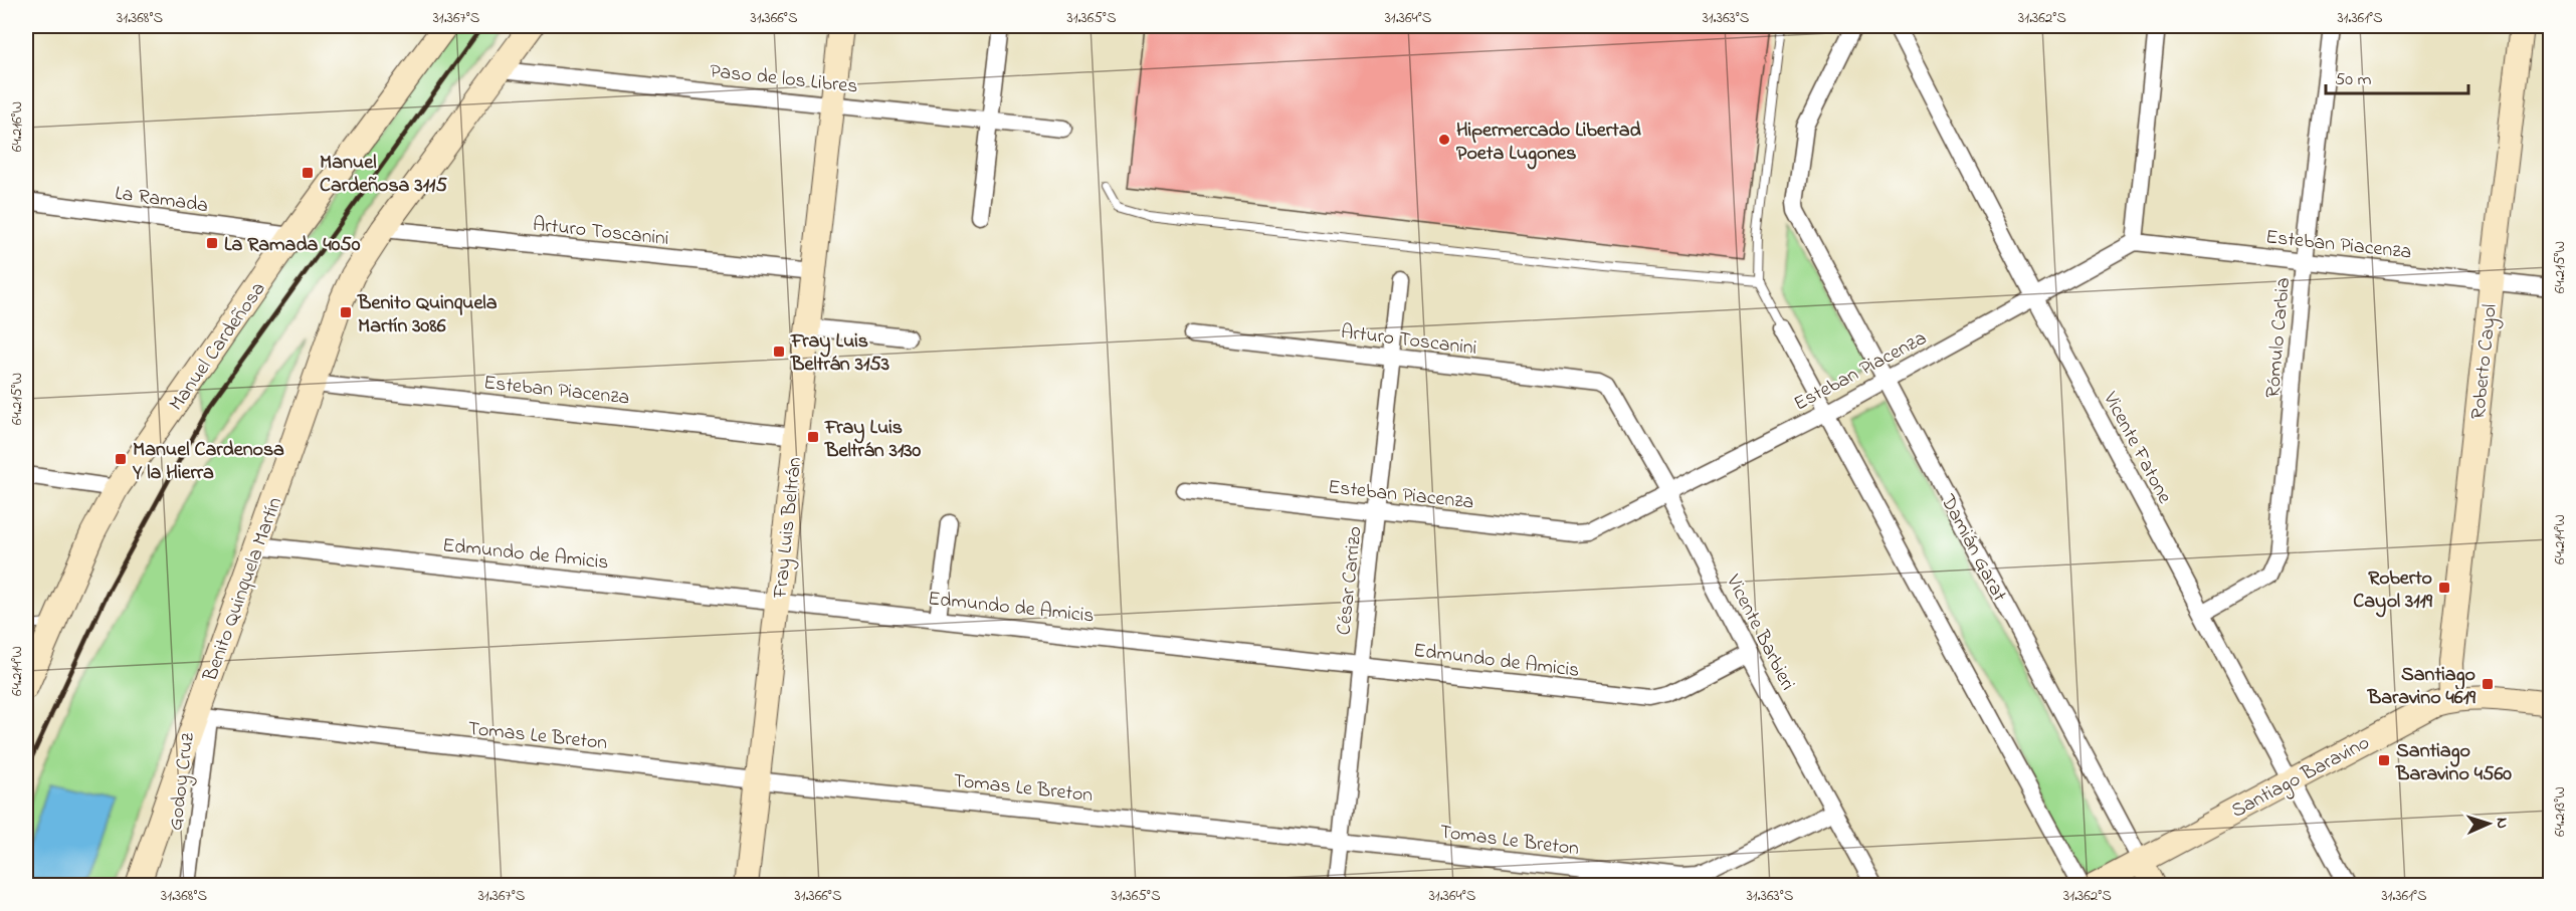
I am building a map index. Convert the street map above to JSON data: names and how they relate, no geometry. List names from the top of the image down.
{
  "streets": {
    "main road": [
      "Manuel Cardeñosa",
      "Roberto Cayol",
      "Fray Luis Beltrán",
      "Damián Garat",
      "Benito Quinquela Martín",
      "Santiago Baravino"
    ],
    "street": [
      "Paso de los Libres",
      "La Ramada",
      "Arturo Toscanini",
      "Esteban Piacenza",
      "Rómulo Carbia",
      "Vicente Fatone",
      "Edmundo de Amicis",
      "César Carrizo",
      "Vicente Barbieri",
      "Tomas Le Breton",
      "Godoy Cruz"
    ]
  },
  "crossings": [
    ["Paso de los Libres", "Fray Luis Beltrán"],
    ["Paso de los Libres", "Benito Quinquela Martín"],
    ["La Ramada", "Manuel Cardeñosa"],
    ["Arturo Toscanini", "Fray Luis Beltrán"],
    ["Arturo Toscanini", "César Carrizo"],
    ["Arturo Toscanini", "Benito Quinquela Martín"],
    ["Arturo Toscanini", "Vicente Barbieri"],
    ["Esteban Piacenza", "Rómulo Carbia"],
    ["Esteban Piacenza", "Roberto Cayol"],
    ["Esteban Piacenza", "Vicente Fatone"],
    ["Esteban Piacenza", "Fray Luis Beltrán"],
    ["Esteban Piacenza", "Damián Garat"],
    ["Esteban Piacenza", "César Carrizo"],
    ["Esteban Piacenza", "Benito Quinquela Martín"],
    ["Esteban Piacenza", "Vicente Barbieri"],
    ["Rómulo Carbia", "Vicente Fatone"],
    ["Roberto Cayol", "Santiago Baravino"],
    ["Vicente Fatone", "Santiago Baravino"],
    ["Fray Luis Beltrán", "Edmundo de Amicis"],
    ["Fray Luis Beltrán", "Tomas Le Breton"],
    ["Damián Garat", "Santiago Baravino"],
    ["Edmundo de Amicis", "César Carrizo"],
    ["Edmundo de Amicis", "Benito Quinquela Martín"],
    ["Edmundo de Amicis", "Vicente Barbieri"],
    ["César Carrizo", "Tomas Le Breton"],
    ["Benito Quinquela Martín", "Tomas Le Breton"],
    ["Benito Quinquela Martín", "Godoy Cruz"],
    ["Vicente Barbieri", "Tomas Le Breton"],
    ["Tomas Le Breton", "Godoy Cruz"]
  ],
  "places": {
    "other": ["Hipermercado Libertad Poeta Lugones"],
    "transit": [
      "Manuel Cardeñosa 3115",
      "La Ramada 4050",
      "Benito Quinquela Martín 3086",
      "Fray Luis Beltrán 3153",
      "Fray Luis Beltrán 3130",
      "Manuel Cardenosa Y la Hierra",
      "Roberto Cayol 3119",
      "Santiago Baravino 4619",
      "Santiago Baravino 4560"
    ]
  },
  "scale_bar": "50 m",
  "north": "right",
  "coordinates": [
    "31.368°S",
    "31.367°S",
    "31.366°S",
    "31.365°S",
    "31.364°S",
    "31.363°S",
    "31.362°S",
    "31.361°S",
    "64.216°W",
    "64.215°W",
    "64.214°W",
    "64.213°W"
  ]
}
